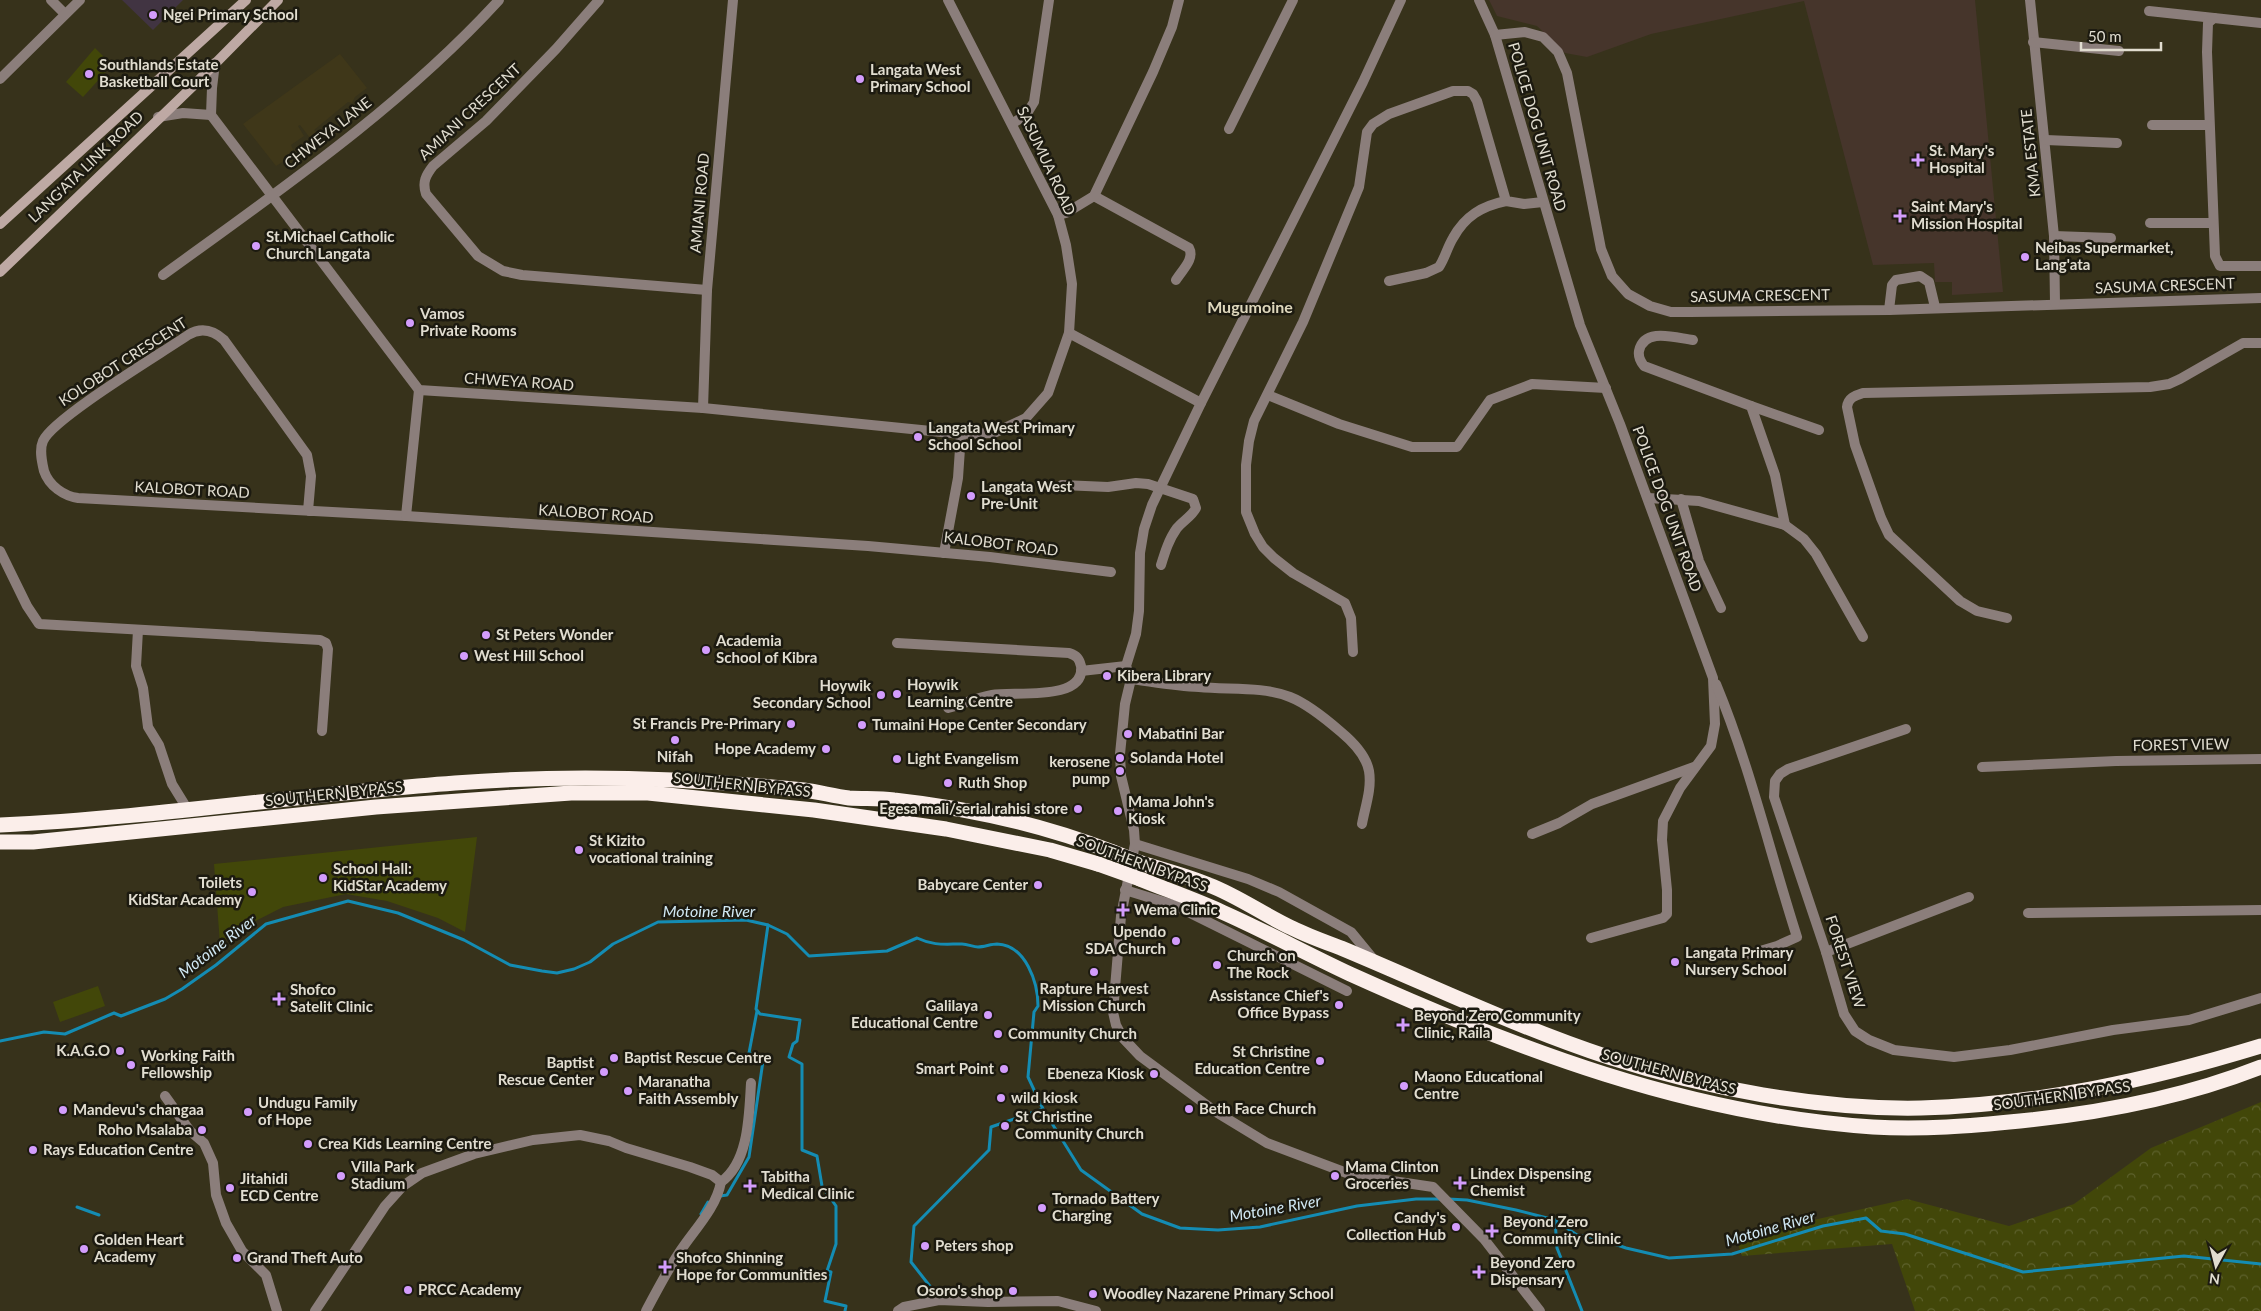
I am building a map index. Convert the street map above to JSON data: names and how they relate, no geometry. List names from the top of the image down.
{
  "streets": {
    "highway": ["SOUTHERN BYPASS"],
    "main road": ["LANG'ATA LINK ROAD"],
    "street": [
      "AMIANI CRESCENT",
      "POLICE DOG UNIT ROAD",
      "CHWEYA LANE",
      "KMA ESTATE",
      "SASUMUA ROAD",
      "AMIANI ROAD",
      "SASUMA CRESCENT",
      "KOLOBOT CRESCENT",
      "CHWEYA ROAD",
      "KALOBOT ROAD",
      "FOREST VIEW"
    ]
  },
  "crossings": [
    ["AMIANI CRESCENT", "AMIANI ROAD"],
    ["POLICE DOG UNIT ROAD", "SASUMA CRESCENT"],
    ["KMA ESTATE", "SASUMA CRESCENT"],
    ["SASUMUA ROAD", "CHWEYA ROAD"],
    ["AMIANI ROAD", "CHWEYA ROAD"],
    ["KOLOBOT CRESCENT", "KALOBOT ROAD"]
  ],
  "districts": ["Mugumoine"],
  "water": ["Motoine River"],
  "places": {
    "other": [
      "Ngei Primary School",
      "Southlands Estate Basketball Court",
      "Langata West Primary School",
      "St.Michael Catholic Church Langata",
      "Neibas Supermarket, Lang'ata",
      "Vamos Private Rooms",
      "Langata West Primary School School",
      "Langata West Pre-Unit",
      "St Peters Wonder",
      "Academia School of Kibra",
      "West Hill School",
      "Kibera Library",
      "Hoywik Learning Centre",
      "Hoywik Secondary School",
      "St Francis Pre-Primary",
      "Tumaini Hope Center Secondary",
      "Mabatini Bar",
      "Nifah",
      "Hope Academy",
      "Solanda Hotel",
      "Light Evangelism",
      "kerosene pump",
      "Ruth Shop",
      "Egesa mali/serial rahisi store",
      "Mama John's Kiosk",
      "St Kizito vocational training",
      "School Hall: KidStar Academy",
      "Babycare Center",
      "Toilets KidStar Academy",
      "Upendo SDA Church",
      "Langata Primary Nursery School",
      "Church on The Rock",
      "Rapture Harvest Mission Church",
      "Assistance Chief's Office Bypass",
      "Galilaya Educational Centre",
      "Community Church",
      "K.A.G.O",
      "Baptist Rescue Centre",
      "St Christine Education Centre",
      "Working Faith Fellowship",
      "Smart Point",
      "Baptist Rescue Center",
      "Ebeneza Kiosk",
      "Maono Educational Centre",
      "Maranatha Faith Assembly",
      "wild kiosk",
      "Beth Face Church",
      "Mandevu's changaa",
      "Undugu Family of Hope",
      "St Christine Community Church",
      "Roho Msalaba",
      "Crea Kids Learning Centre",
      "Rays Education Centre",
      "Villa Park Stadium",
      "Mama Clinton Groceries",
      "Jitahidi ECD Centre",
      "Tornado Battery Charging",
      "Candy's Collection Hub",
      "Peters shop",
      "Golden Heart Academy",
      "Grand Theft Auto",
      "PRCC Academy",
      "Osoro's shop",
      "Woodley Nazarene Primary School"
    ],
    "health": [
      "St. Mary's Hospital",
      "Saint Mary's Mission Hospital",
      "Wema Clinic",
      "Shofco Satelit Clinic",
      "Beyond Zero Community Clinic, Raila",
      "Lindex Dispensing Chemist",
      "Tabitha Medical Clinic",
      "Beyond Zero Community Clinic",
      "Shofco Shinning Hope for Communities",
      "Beyond Zero Dispensary"
    ]
  },
  "scale_bar": "50 m",
  "north": "bottom"
}
